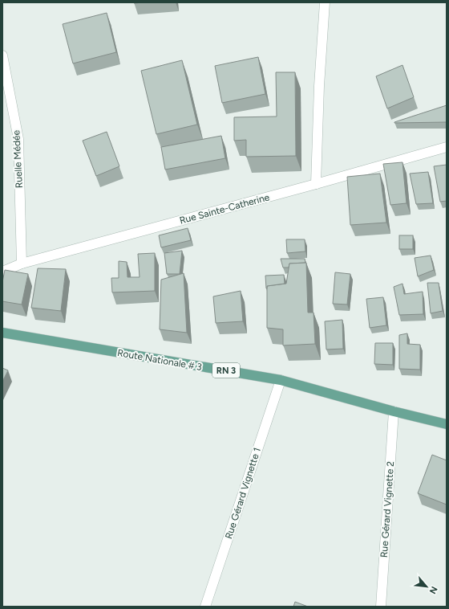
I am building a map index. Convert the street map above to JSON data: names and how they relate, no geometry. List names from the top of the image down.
{
  "streets": {
    "main road": ["Route Nationale # 3", "RN 3"],
    "street": [
      "Ruelle Médée",
      "Rue Sainte-Catherine",
      "Rue Gérard Vignette 1",
      "Rue Gérard Vignette 2"
    ]
  },
  "crossings": [
    ["Ruelle Médée", "Rue Sainte-Catherine"],
    ["Route Nationale # 3", "Rue Gérard Vignette 1"],
    ["Route Nationale # 3", "Rue Gérard Vignette 2"]
  ],
  "north": "bottom right"
}
